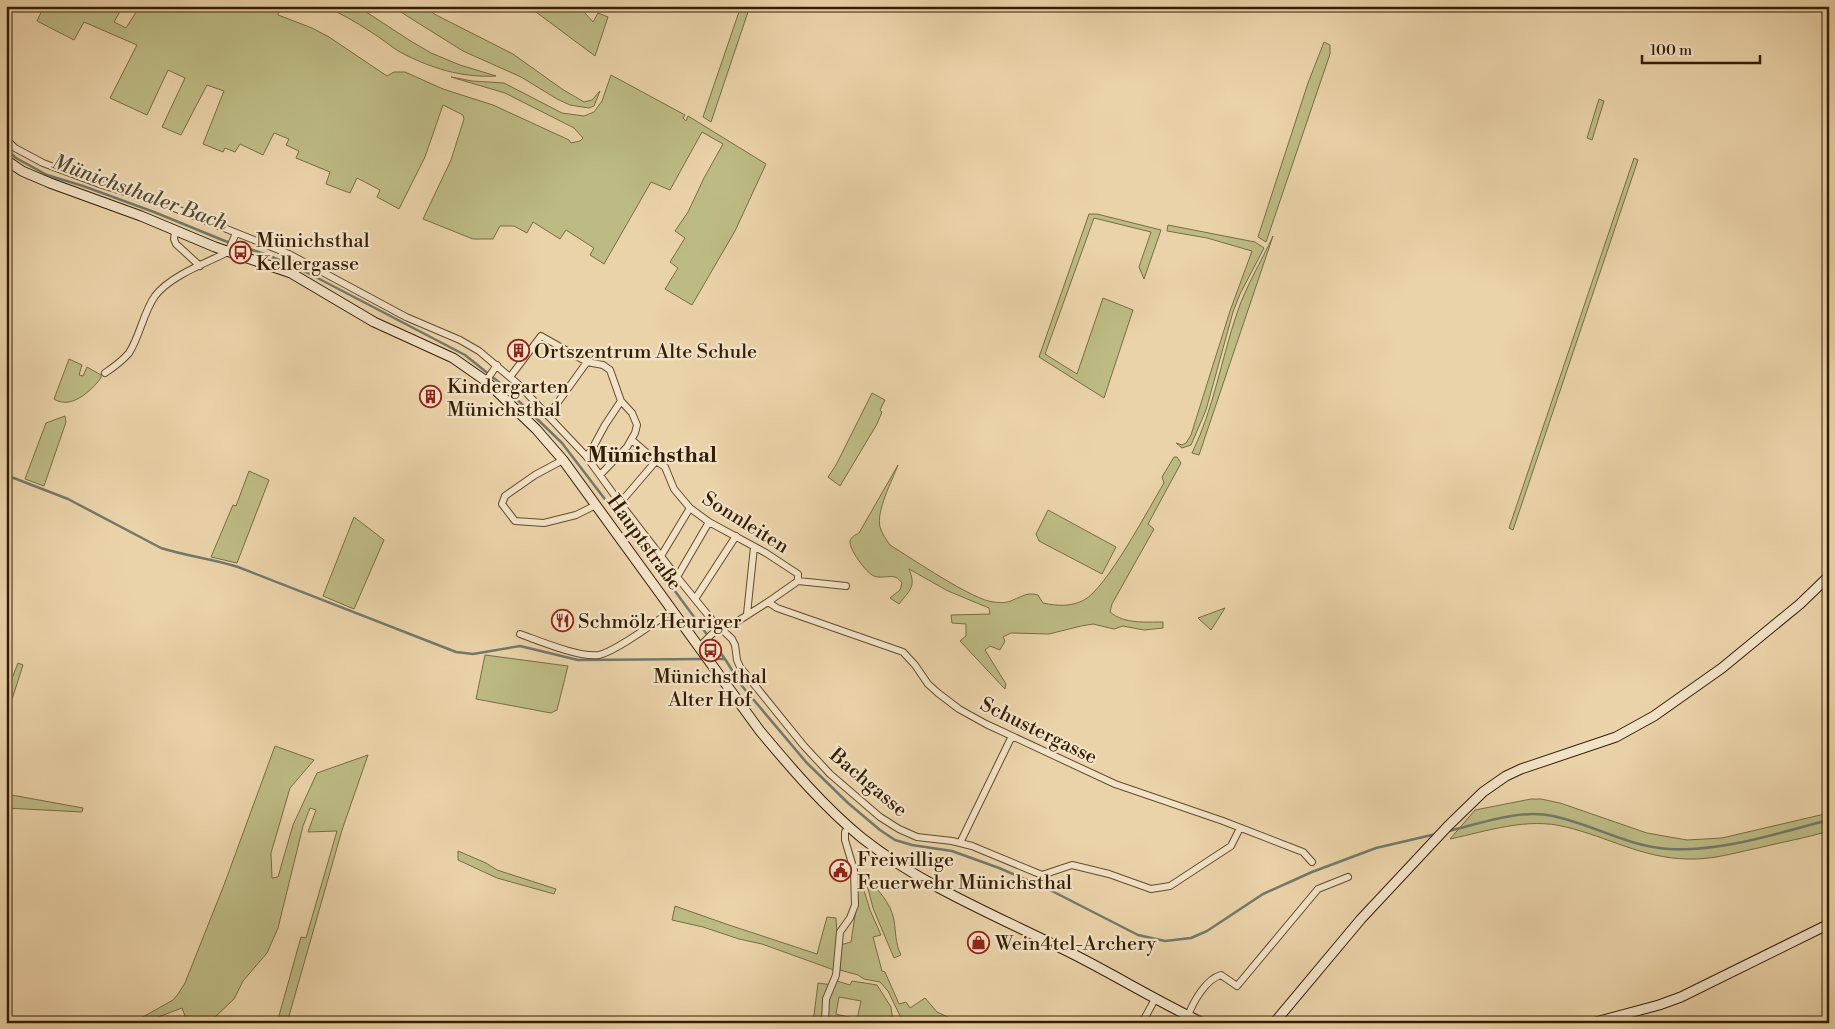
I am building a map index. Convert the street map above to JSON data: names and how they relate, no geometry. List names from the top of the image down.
{
  "streets": {
    "street": [
      "Sonnleiten",
      "Hauptstraße",
      "Schustergasse",
      "Bachgasse"
    ]
  },
  "crossings": [
    ["Sonnleiten", "Hauptstraße"],
    ["Sonnleiten", "Schustergasse"],
    ["Sonnleiten", "Bachgasse"],
    ["Hauptstraße", "Bachgasse"],
    ["Schustergasse", "Bachgasse"]
  ],
  "districts": ["Münichsthal"],
  "water": ["Münichsthaler Bach"],
  "places": {
    "bus stop": ["Münichsthal Kellergasse", "Münichsthal Alter Hof"],
    "building": ["Ortszentrum Alte Schule", "Kindergarten Münichsthal"],
    "restaurant": ["Schmölz Heuriger"],
    "public building": ["Freiwillige Feuerwehr Münichsthal"],
    "shop": ["Wein4tel-Archery"]
  },
  "scale_bar": "100 m"
}
